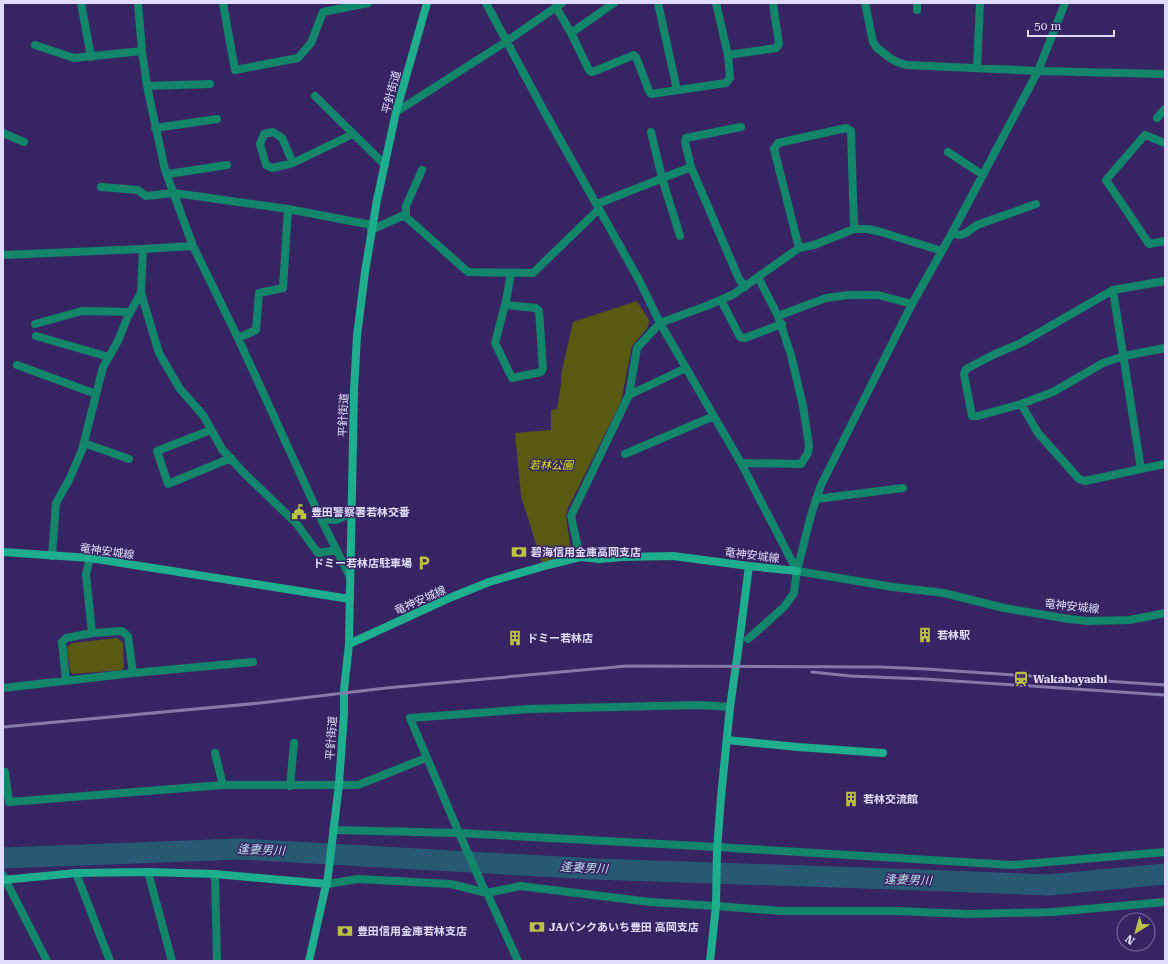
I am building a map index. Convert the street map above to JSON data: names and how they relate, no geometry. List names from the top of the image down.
{
  "streets": {
    "street": ["平針街道", "竜神安城線"]
  },
  "crossings": [
    ["平針街道", "竜神安城線"]
  ],
  "water": ["逢妻男川"],
  "parks": ["若林公園"],
  "places": {
    "public building": ["豊田警察署若林交番"],
    "bank": ["碧海信用金庫高岡支店", "JAバンクあいち豊田 高岡支店", "豊田信用金庫若林支店"],
    "parking": ["ドミー若林店駐車場"],
    "building": ["若林駅", "ドミー若林店", "若林交流館"],
    "station": ["Wakabayashi"]
  },
  "scale_bar": "50 m",
  "north": "bottom left"
}
